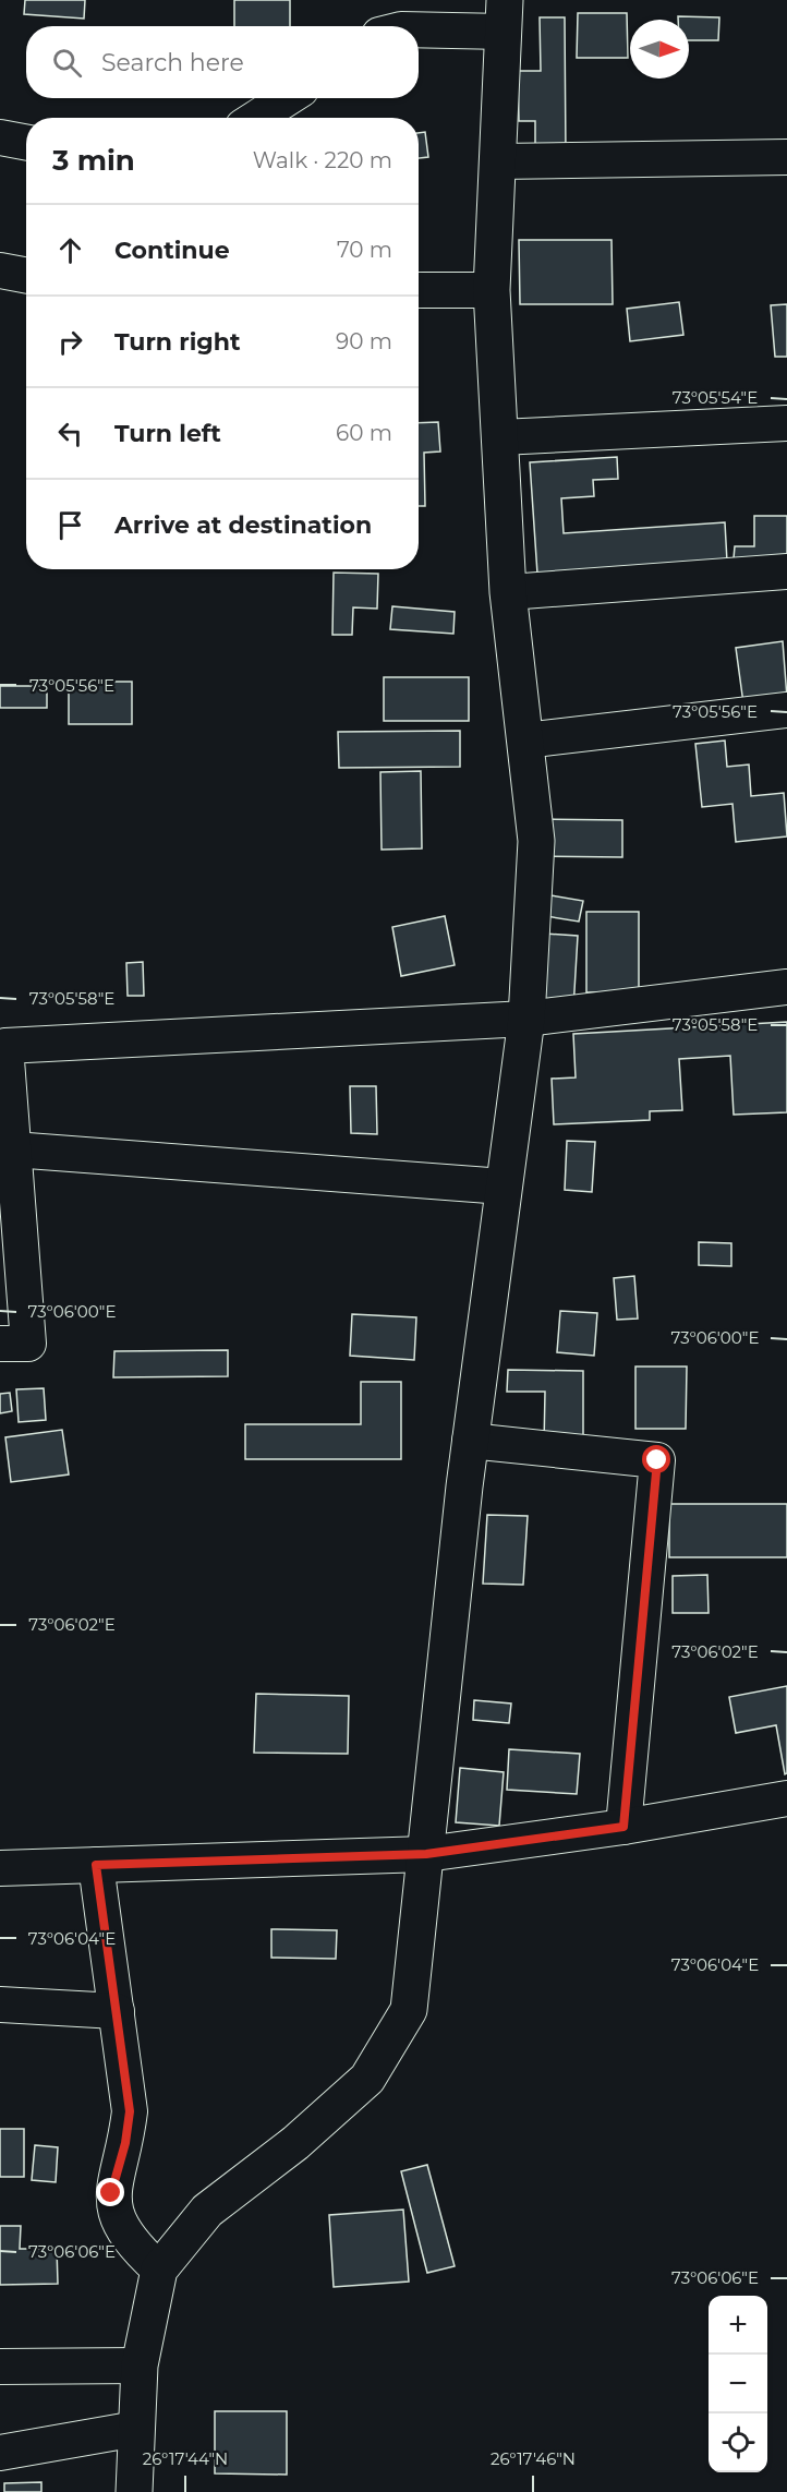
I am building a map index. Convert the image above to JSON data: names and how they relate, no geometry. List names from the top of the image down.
{
  "north": "right",
  "page": {
    "search": "Search here",
    "heading": ["3 min", "Walk · 220 m"],
    "list": [
      ["Continue", "70 m"],
      ["Turn right", "90 m"],
      ["Turn left", "60 m"],
      "Arrive at destination"
    ],
    "map_buttons": ["+", "−"]
  },
  "coordinates": [
    "73°05'54\"E",
    "73°05'56\"E",
    "73°05'58\"E",
    "73°06'00\"E",
    "73°06'02\"E",
    "73°06'04\"E",
    "73°06'06\"E",
    "26°17'44\"N",
    "26°17'46\"N"
  ]
}
